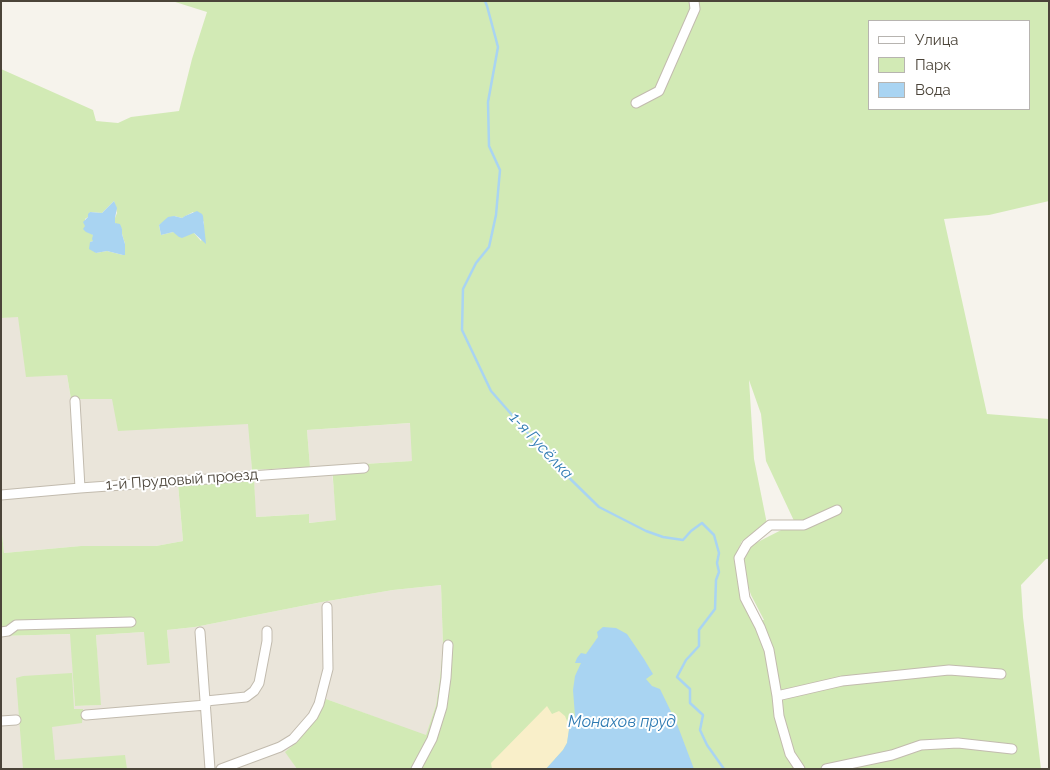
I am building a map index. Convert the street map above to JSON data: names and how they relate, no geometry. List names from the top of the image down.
{
  "streets": {
    "street": ["1-й Прудовый проезд"]
  },
  "water": ["1-я Гусёлка", "Монахов пруд"],
  "legend": ["Улица", "Парк", "Вода"]
}
